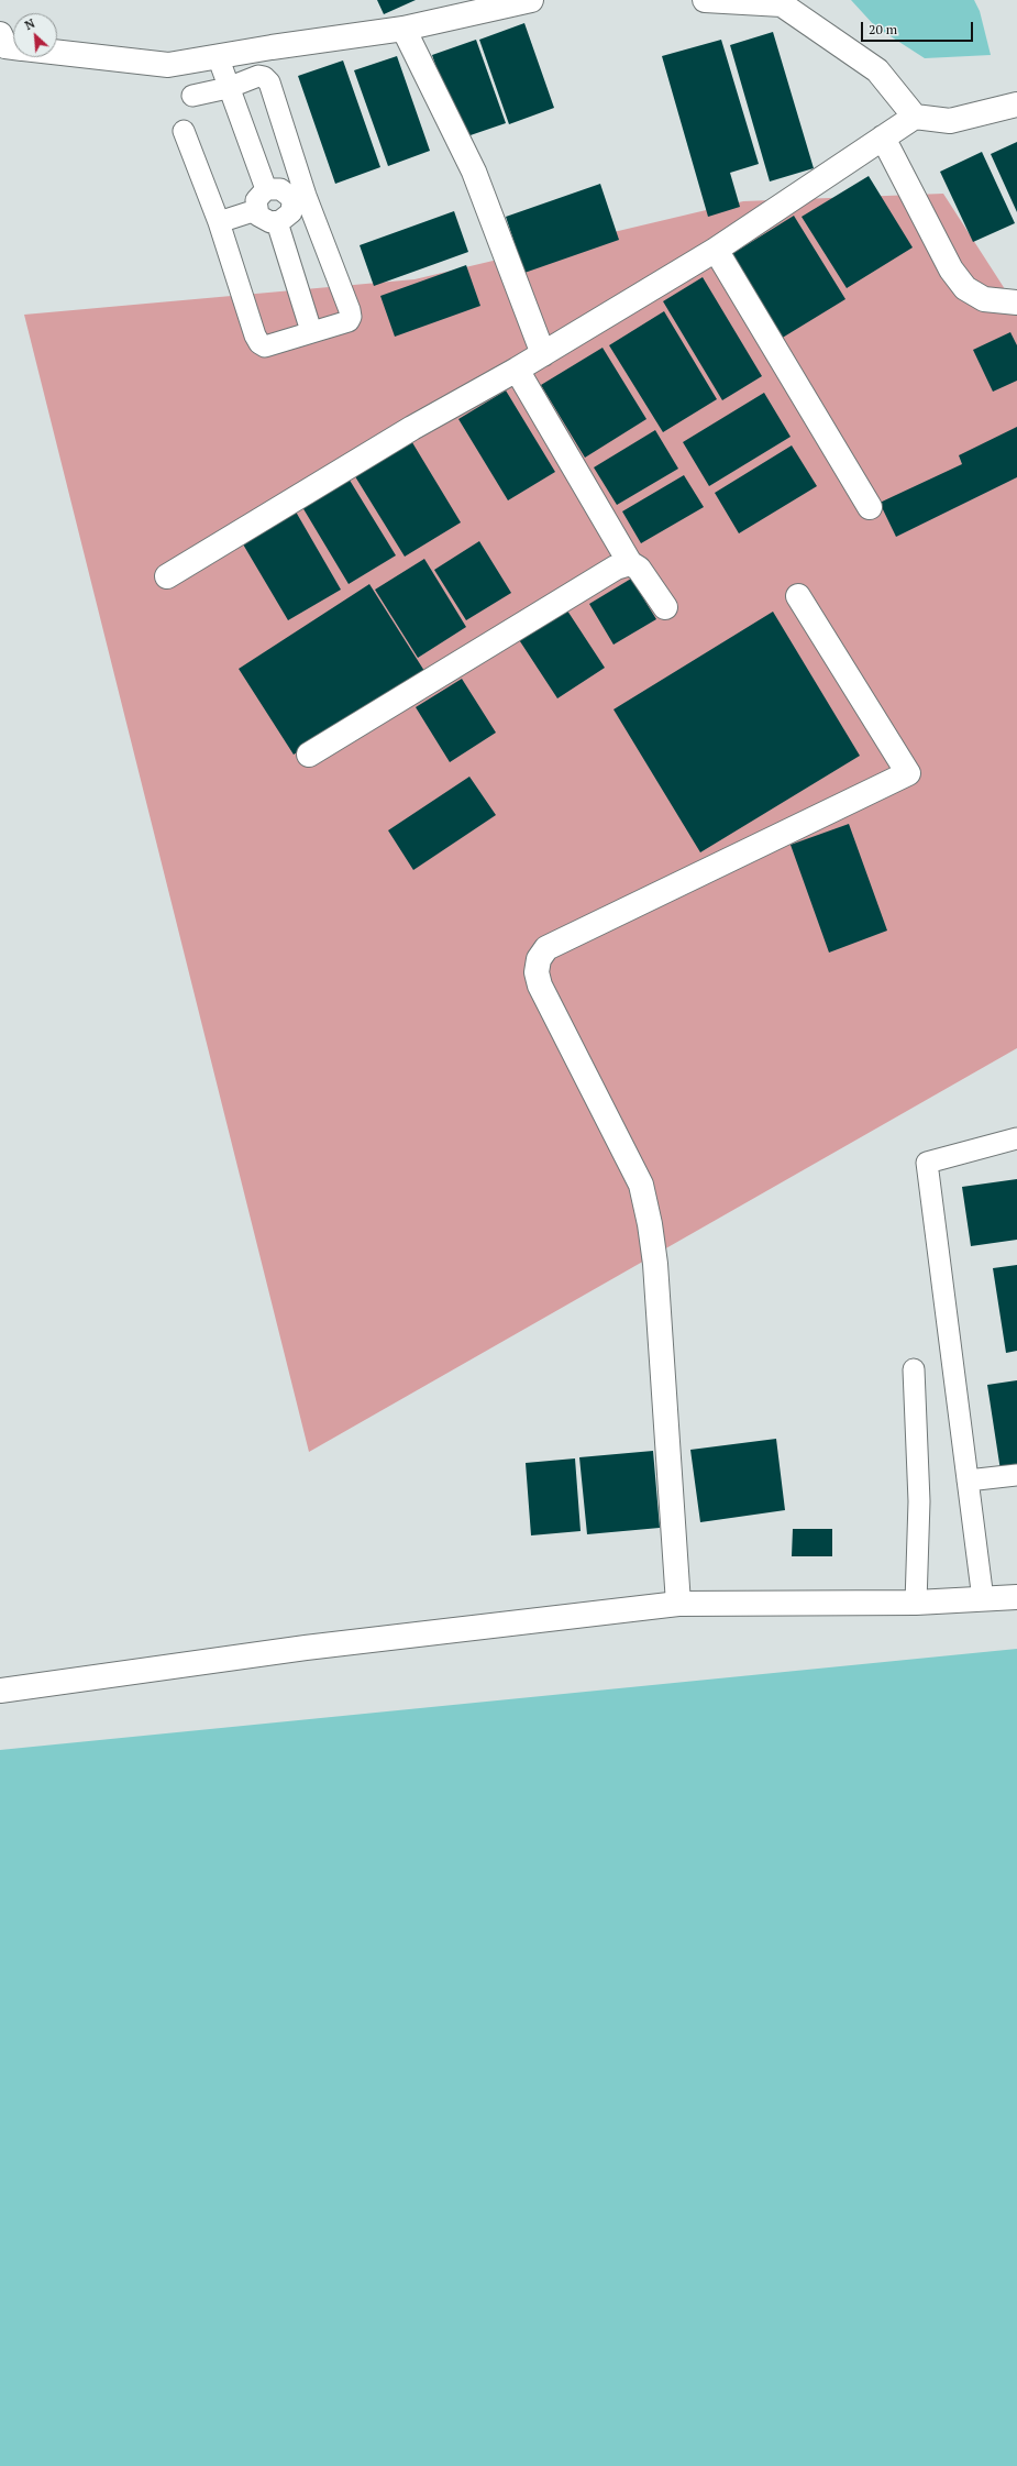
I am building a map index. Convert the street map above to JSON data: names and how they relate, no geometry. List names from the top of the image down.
{
  "scale_bar": "20 m",
  "north": "top left"
}
